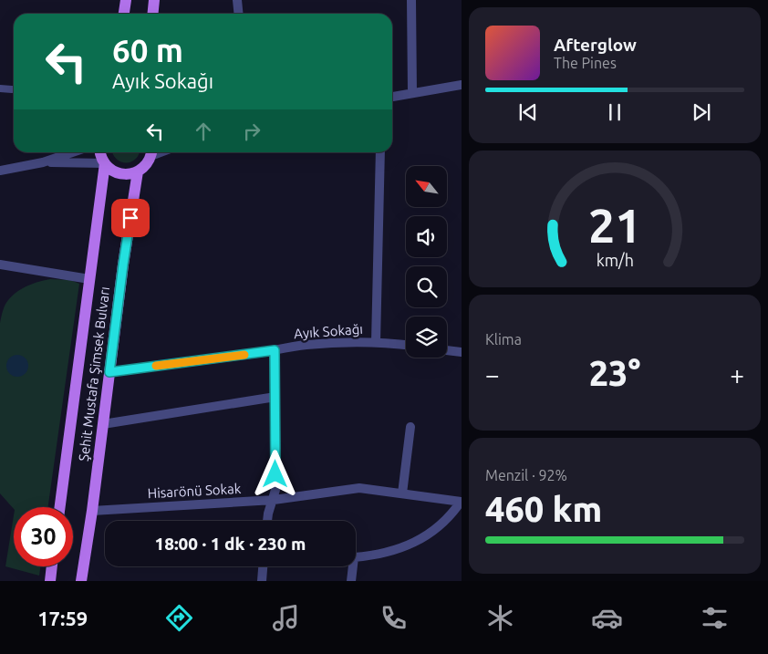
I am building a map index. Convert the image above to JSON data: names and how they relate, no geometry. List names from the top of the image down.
{
  "streets": {
    "main road": ["Şehit Mustafa Şimsek Bulvarı"],
    "street": ["Ayık Sokağı", "Hisarönü Sokak"]
  },
  "crossings": [
    ["Ayık Sokağı", "Şehit Mustafa Şimsek Bulvarı"],
    ["Şehit Mustafa Şimsek Bulvarı", "Hisarönü Sokak"]
  ],
  "north": "top left",
  "page": {
    "turn": ["60 m", "Ayık Sokağı"],
    "song": ["Afterglow", "The Pines"],
    "tile": [
      "Klima",
      ["Menzil · 92%", "460 km"]
    ],
    "heat": ["−", "23°", "+"],
    "limit": "30",
    "trip": "18:00 · 1 dk · 230 m",
    "tabs": "17:59",
    "gauge": ["21", "km/h"]
  }
}
